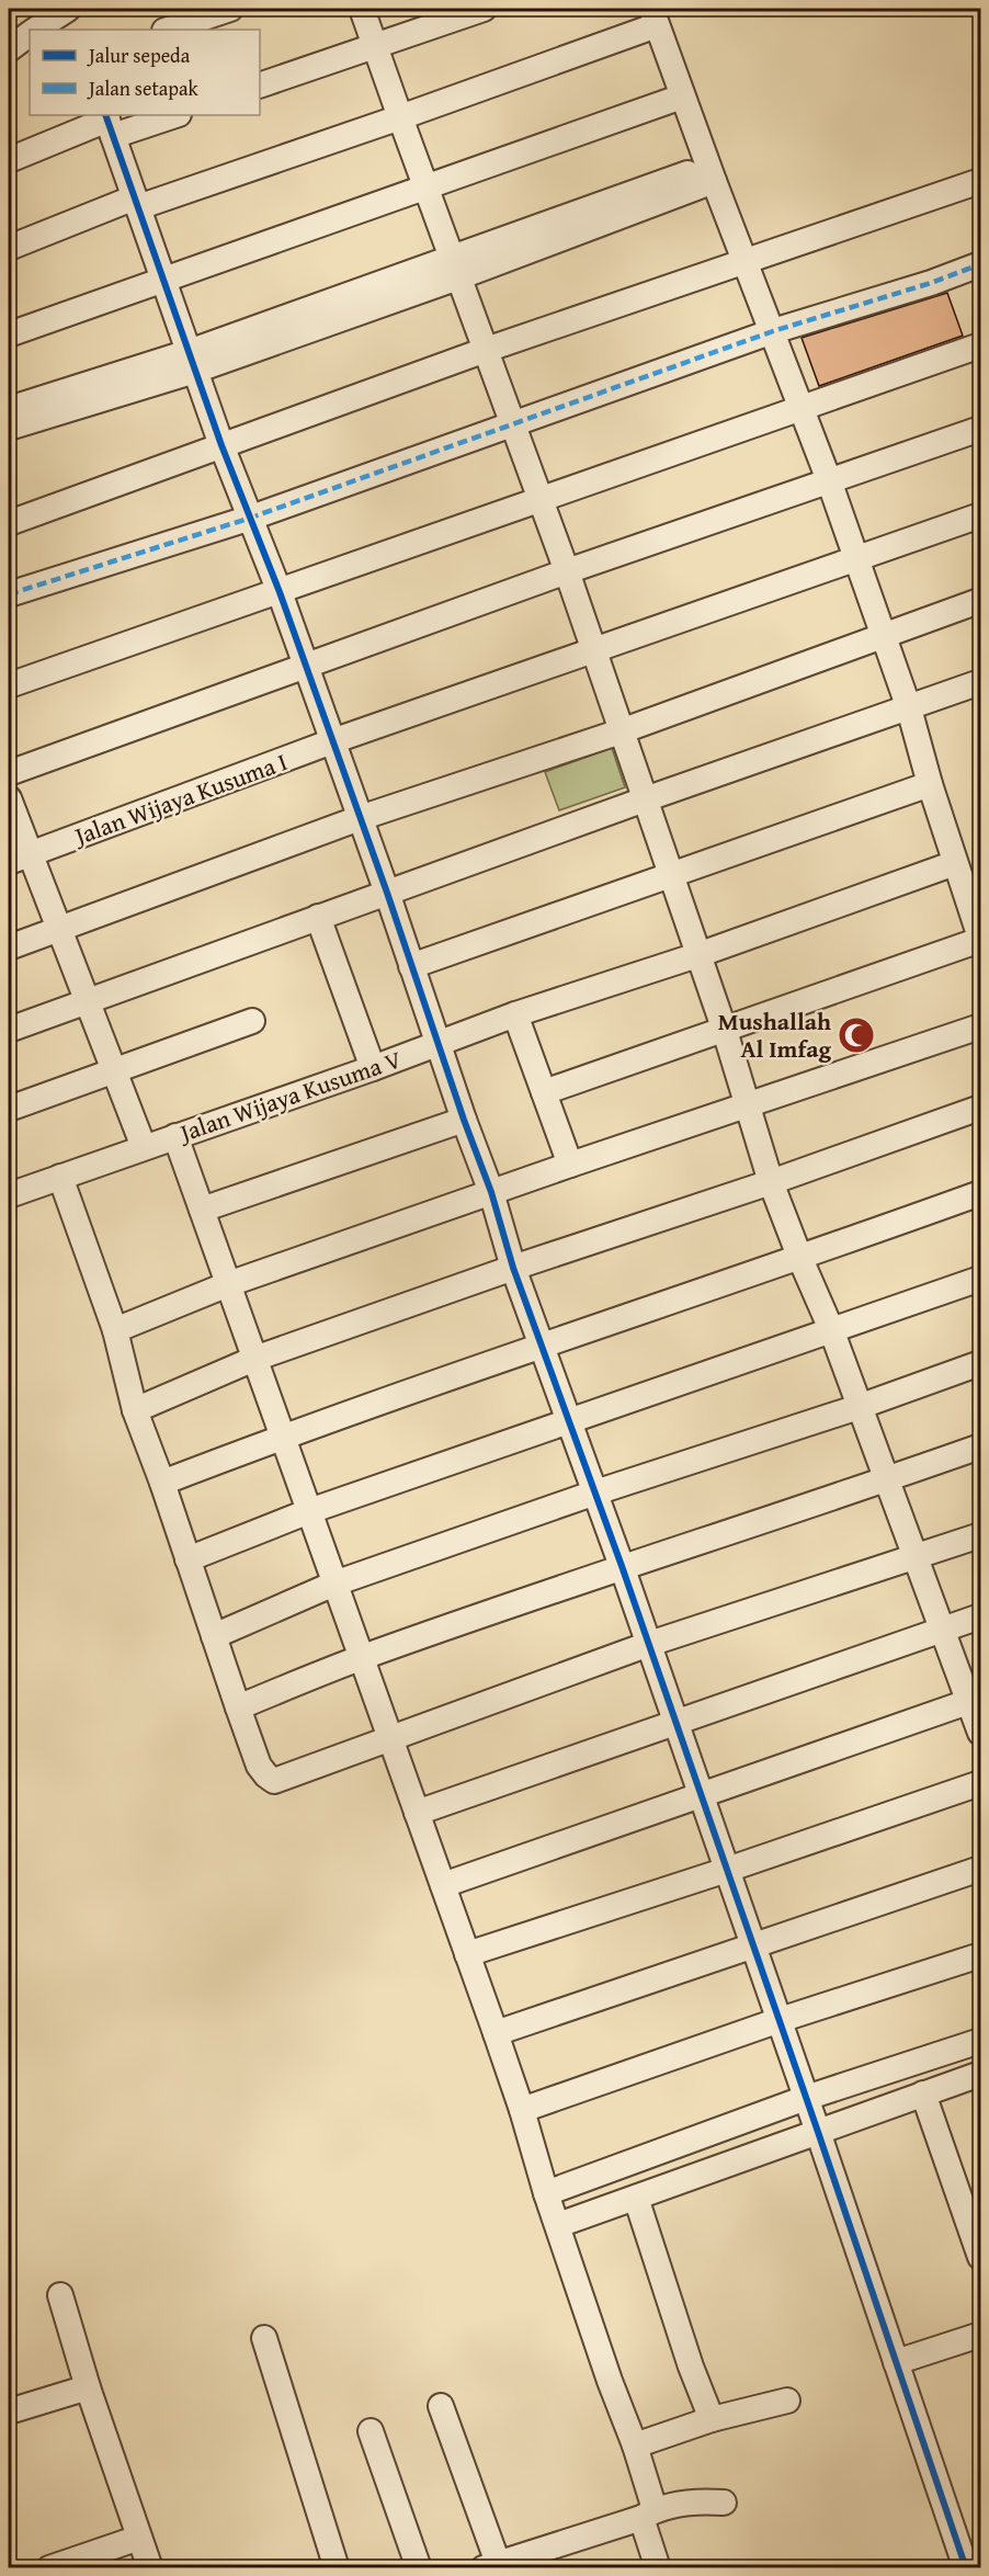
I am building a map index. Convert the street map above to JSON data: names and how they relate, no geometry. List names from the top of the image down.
{
  "streets": {
    "street": ["Jalan Wijaya Kusuma I", "Jalan Wijaya Kusuma V"]
  },
  "places": {
    "mosque": ["Mushallah Al Imfag"]
  },
  "legend": ["Jalur sepeda", "Jalan setapak"]
}
